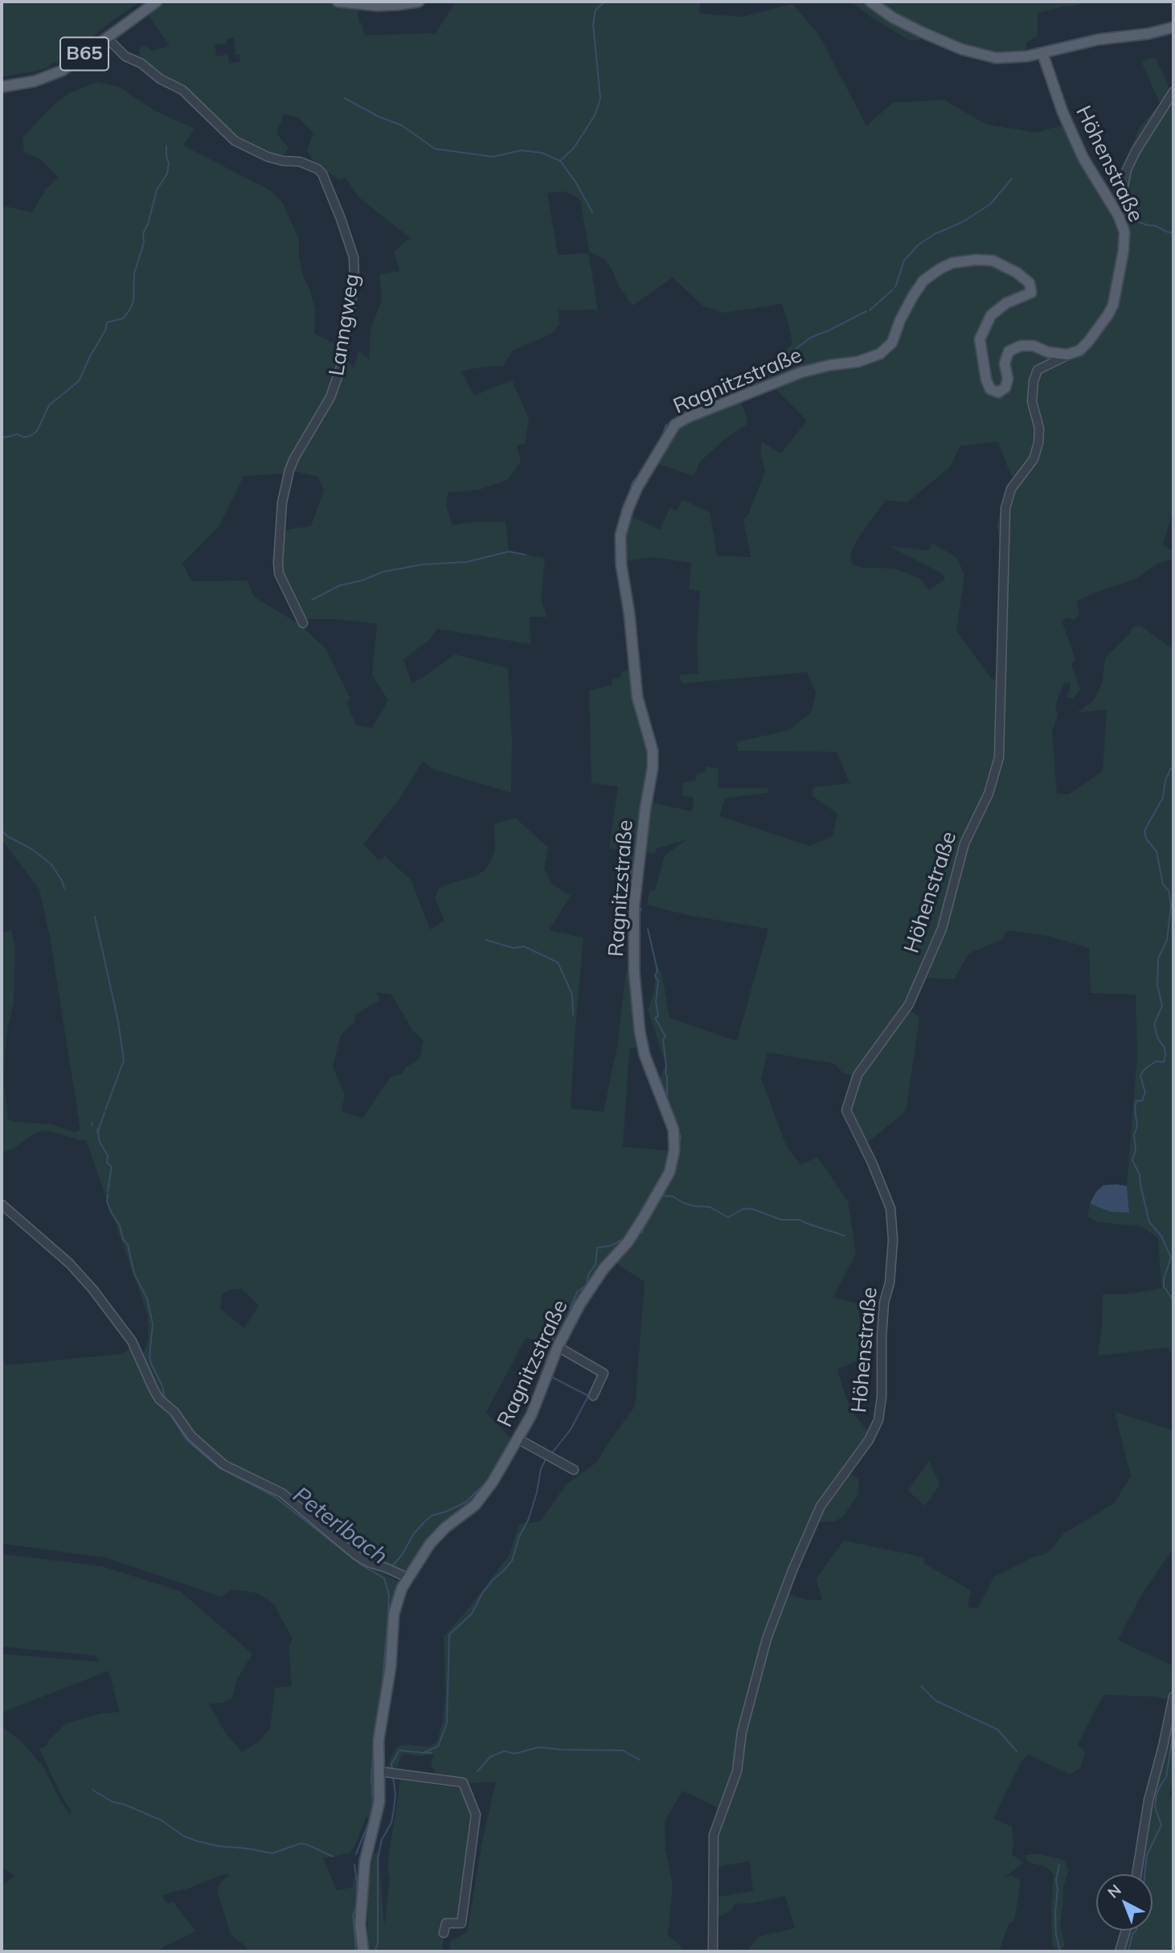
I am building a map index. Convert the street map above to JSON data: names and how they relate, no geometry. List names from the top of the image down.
{
  "streets": {
    "main road": ["B65", "Höhenstraße", "Ragnitzstraße"],
    "street": ["Lanngweg"]
  },
  "crossings": [
    ["B65", "Lanngweg"],
    ["Höhenstraße", "Ragnitzstraße"]
  ],
  "water": ["Peterlbach"],
  "north": "top left"
}
